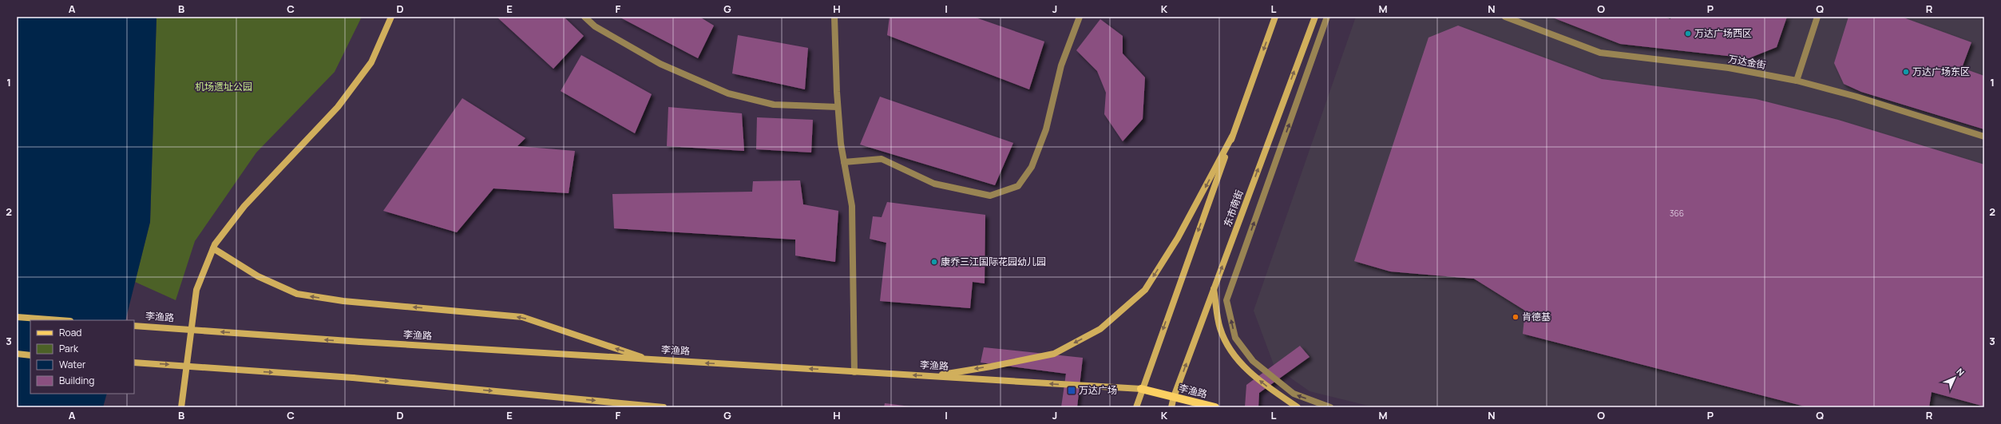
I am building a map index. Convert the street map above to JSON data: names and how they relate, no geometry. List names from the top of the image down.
{
  "streets": {
    "main road": ["东市南街", "李渔路"],
    "street": ["万达金街"]
  },
  "crossings": [
    ["东市南街", "李渔路"]
  ],
  "parks": ["机场遗址公园"],
  "places": {
    "other": [
      "万达广场西区",
      "万达广场东区",
      "康乔三江国际花园幼儿园",
      "肯德基"
    ],
    "transit": ["万达广场"]
  },
  "house_numbers": ["366"],
  "legend": [
    "Road",
    "Park",
    "Water",
    "Building"
  ],
  "north": "top right",
  "grid": {
    "columns": [
      "A",
      "B",
      "C",
      "D",
      "E",
      "F",
      "G",
      "H",
      "I",
      "J",
      "K",
      "L",
      "M",
      "N",
      "O",
      "P",
      "Q",
      "R"
    ],
    "rows": ["1", "2", "3"]
  }
}
